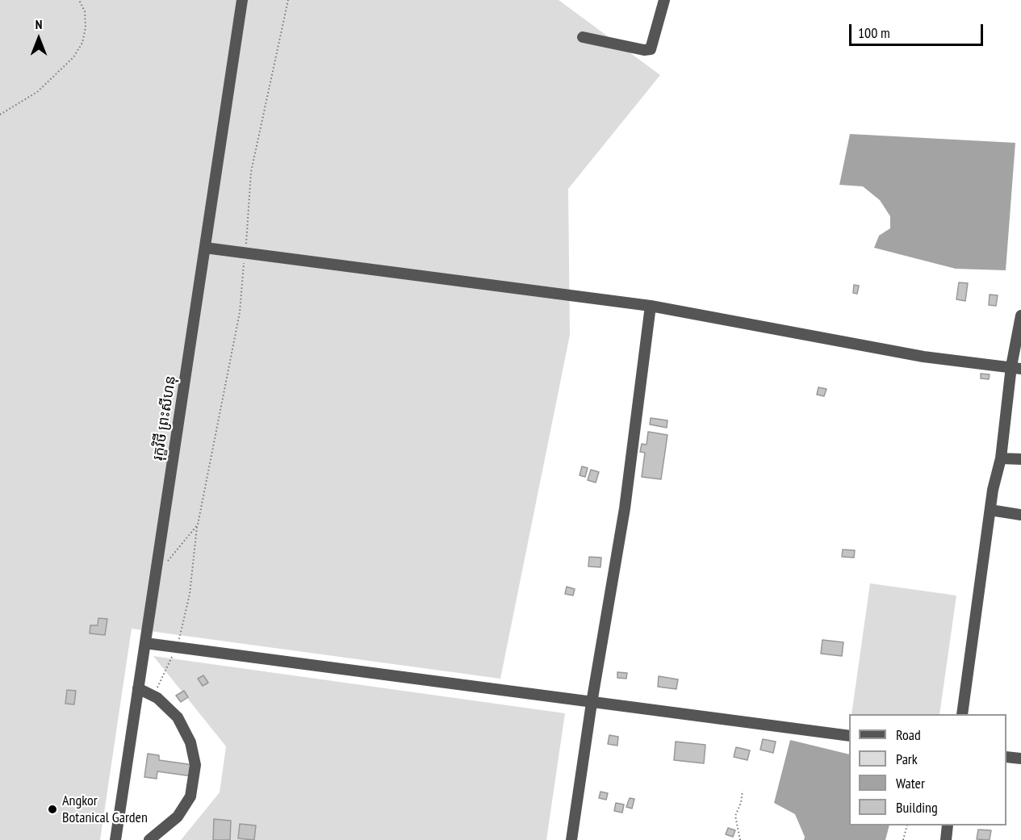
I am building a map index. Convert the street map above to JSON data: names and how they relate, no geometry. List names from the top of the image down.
{
  "streets": {
    "street": ["រុក្ខវិថី ព្រះសីហនុ"]
  },
  "places": ["Angkor Botanical Garden"],
  "legend": [
    "Road",
    "Park",
    "Water",
    "Building"
  ],
  "scale_bar": "100 m",
  "north": "top"
}
